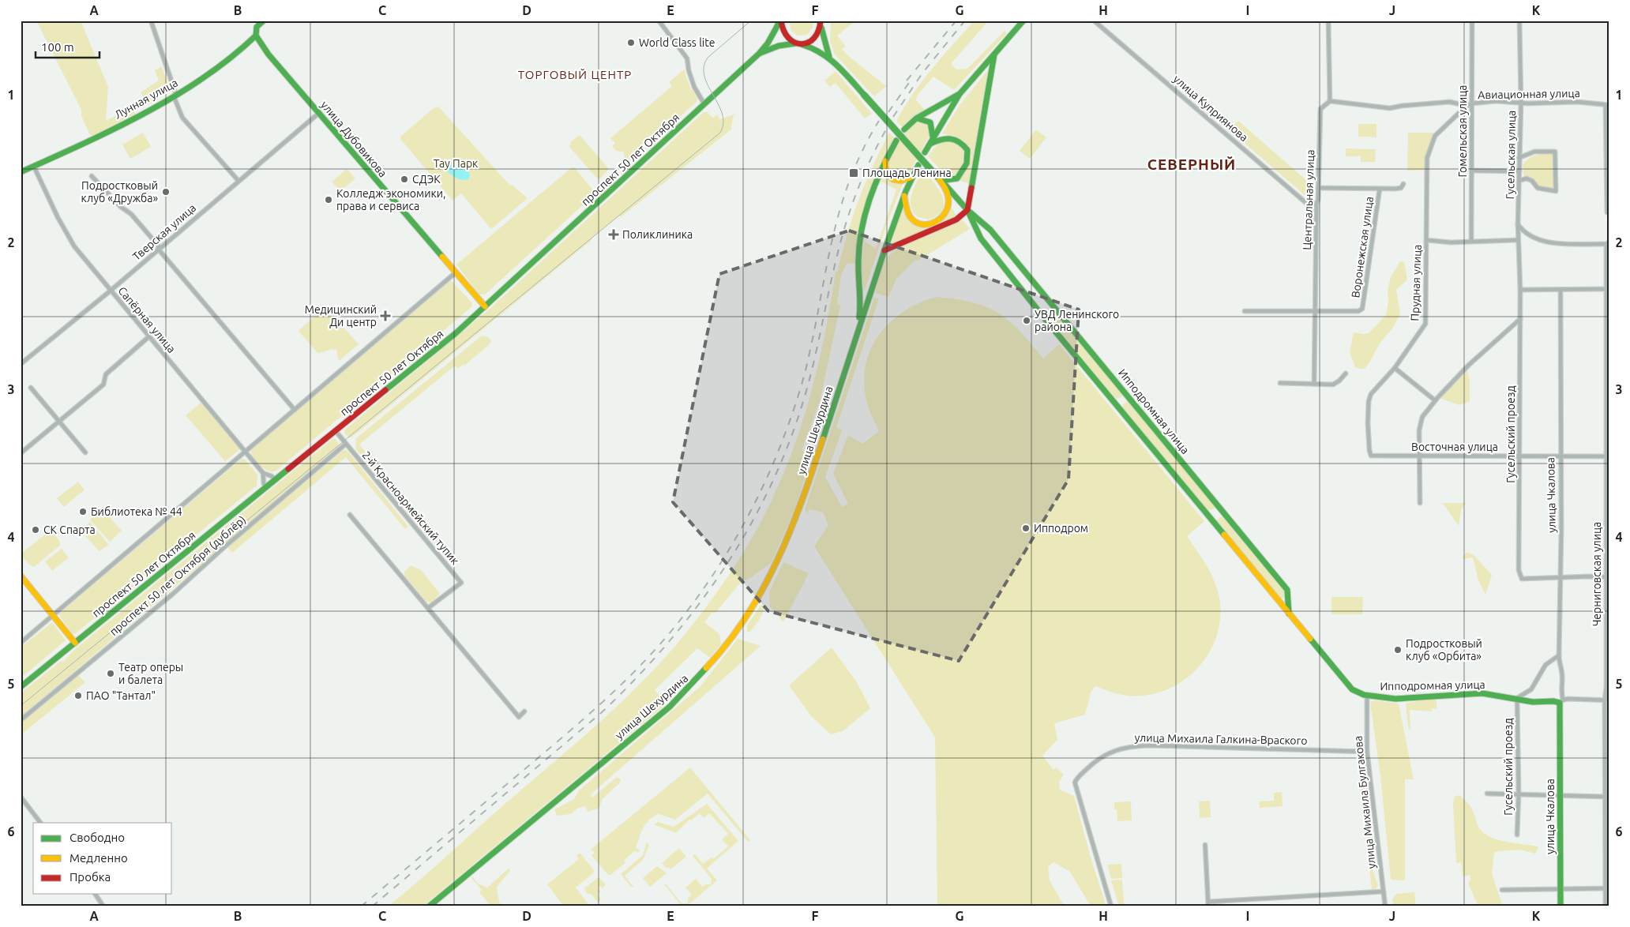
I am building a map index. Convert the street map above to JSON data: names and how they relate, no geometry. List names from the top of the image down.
{
  "streets": {
    "main road": [
      "Лунная улица",
      "улица Дубовикова",
      "проспект 50 лет Октября",
      "Ипподромная улица",
      "улица Шехурдина",
      "улица Чкалова"
    ],
    "street": [
      "Авиационная улица",
      "улица Куприянова",
      "Гомельская улица",
      "Гусельская улица",
      "Центральная улица",
      "Тверская улица",
      "Воронежская улица",
      "Прудная улица",
      "Сапёрная улица",
      "Гусельский проезд",
      "Восточная улица",
      "2-й Красноармейский тупик",
      "Черниговская улица",
      "проспект 50 лет Октября (дублёр)",
      "улица Михаила Галкина-Враского",
      "улица Михаила Булгакова"
    ]
  },
  "crossings": [
    ["Авиационная улица", "Гомельская улица"],
    ["Авиационная улица", "Гусельская улица"],
    ["Авиационная улица", "Прудная улица"],
    ["Лунная улица", "улица Дубовикова"],
    ["Лунная улица", "Сапёрная улица"],
    ["улица Куприянова", "Центральная улица"],
    ["улица Дубовикова", "проспект 50 лет Октября"],
    ["улица Дубовикова", "Тверская улица"],
    ["Гусельская улица", "Гусельский проезд"],
    ["проспект 50 лет Октября", "Сапёрная улица"],
    ["проспект 50 лет Октября", "2-й Красноармейский тупик"],
    ["Центральная улица", "Воронежская улица"],
    ["Тверская улица", "Сапёрная улица"],
    ["Прудная улица", "Восточная улица"],
    ["Ипподромная улица", "Гусельский проезд"],
    ["Ипподромная улица", "улица Чкалова"],
    ["Ипподромная улица", "улица Михаила Булгакова"],
    ["Гусельский проезд", "Восточная улица"],
    ["Гусельский проезд", "улица Чкалова"],
    ["Восточная улица", "улица Чкалова"],
    ["Восточная улица", "Черниговская улица"],
    ["2-й Красноармейский тупик", "проспект 50 лет Октября (дублёр)"],
    ["улица Михаила Галкина-Враского", "улица Михаила Булгакова"]
  ],
  "districts": ["ТОРГОВЫЙ ЦЕНТР", "СЕВЕРНЫЙ"],
  "parks": ["Тау Парк"],
  "places": {
    "other": [
      "World Class lite",
      "СДЭК",
      "Подростковый клуб «Дружба»",
      "Колледж экономики, права и сервиса",
      "УВД Ленинского района",
      "Библиотека № 44",
      "Ипподром",
      "СК Спарта",
      "Подростковый клуб «Орбита»",
      "Театр оперы и балета",
      "ПАО \"Тантал\""
    ],
    "transit": ["Площадь Ленина"],
    "health": ["Поликлиника", "Медицинский Ди центр"]
  },
  "legend": ["Свободно", "Медленно", "Пробка"],
  "scale_bar": "100 m",
  "grid": {
    "columns": [
      "A",
      "B",
      "C",
      "D",
      "E",
      "F",
      "G",
      "H",
      "I",
      "J",
      "K"
    ],
    "rows": [
      "1",
      "2",
      "3",
      "4",
      "5",
      "6"
    ]
  }
}
